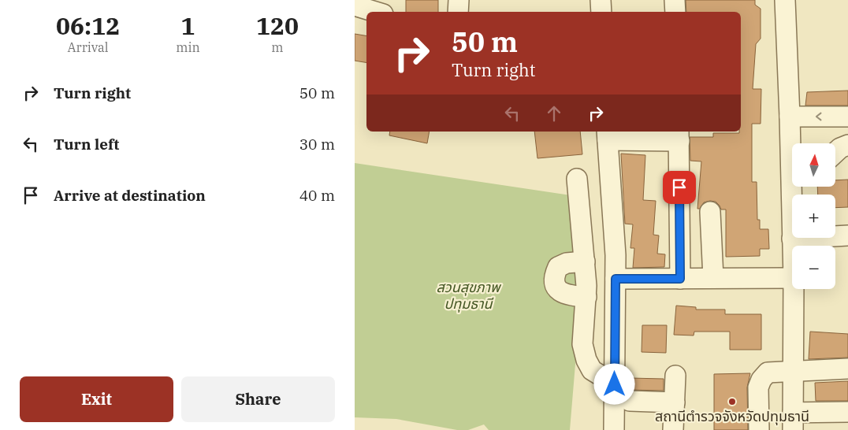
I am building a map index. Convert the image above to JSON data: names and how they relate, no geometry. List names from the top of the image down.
{
  "parks": ["สวนสุขภาพ ปทุมธานี"],
  "places": ["สถานีตำรวจจังหวัดปทุมธานี"],
  "north": "top",
  "page": {
    "eta": [
      "06:12",
      "Arrival",
      "1",
      "min",
      "120",
      "m"
    ],
    "turn": ["50 m", "Turn right"],
    "list": [
      {
        "name": "Turn right",
        "value": "50 m"
      },
      {
        "name": "Turn left",
        "value": "30 m"
      },
      {
        "name": "Arrive at destination",
        "value": "40 m"
      }
    ],
    "map_buttons": ["+", "−"],
    "buttons": ["Exit", "Share"]
  }
}
